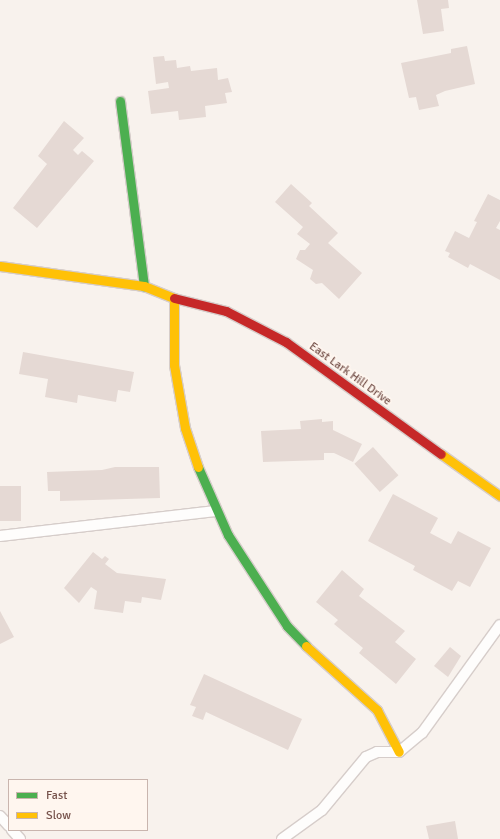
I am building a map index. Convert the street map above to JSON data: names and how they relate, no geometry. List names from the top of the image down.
{
  "streets": {
    "street": ["East Lark Hill Drive"]
  },
  "legend": ["Fast", "Slow"]
}
